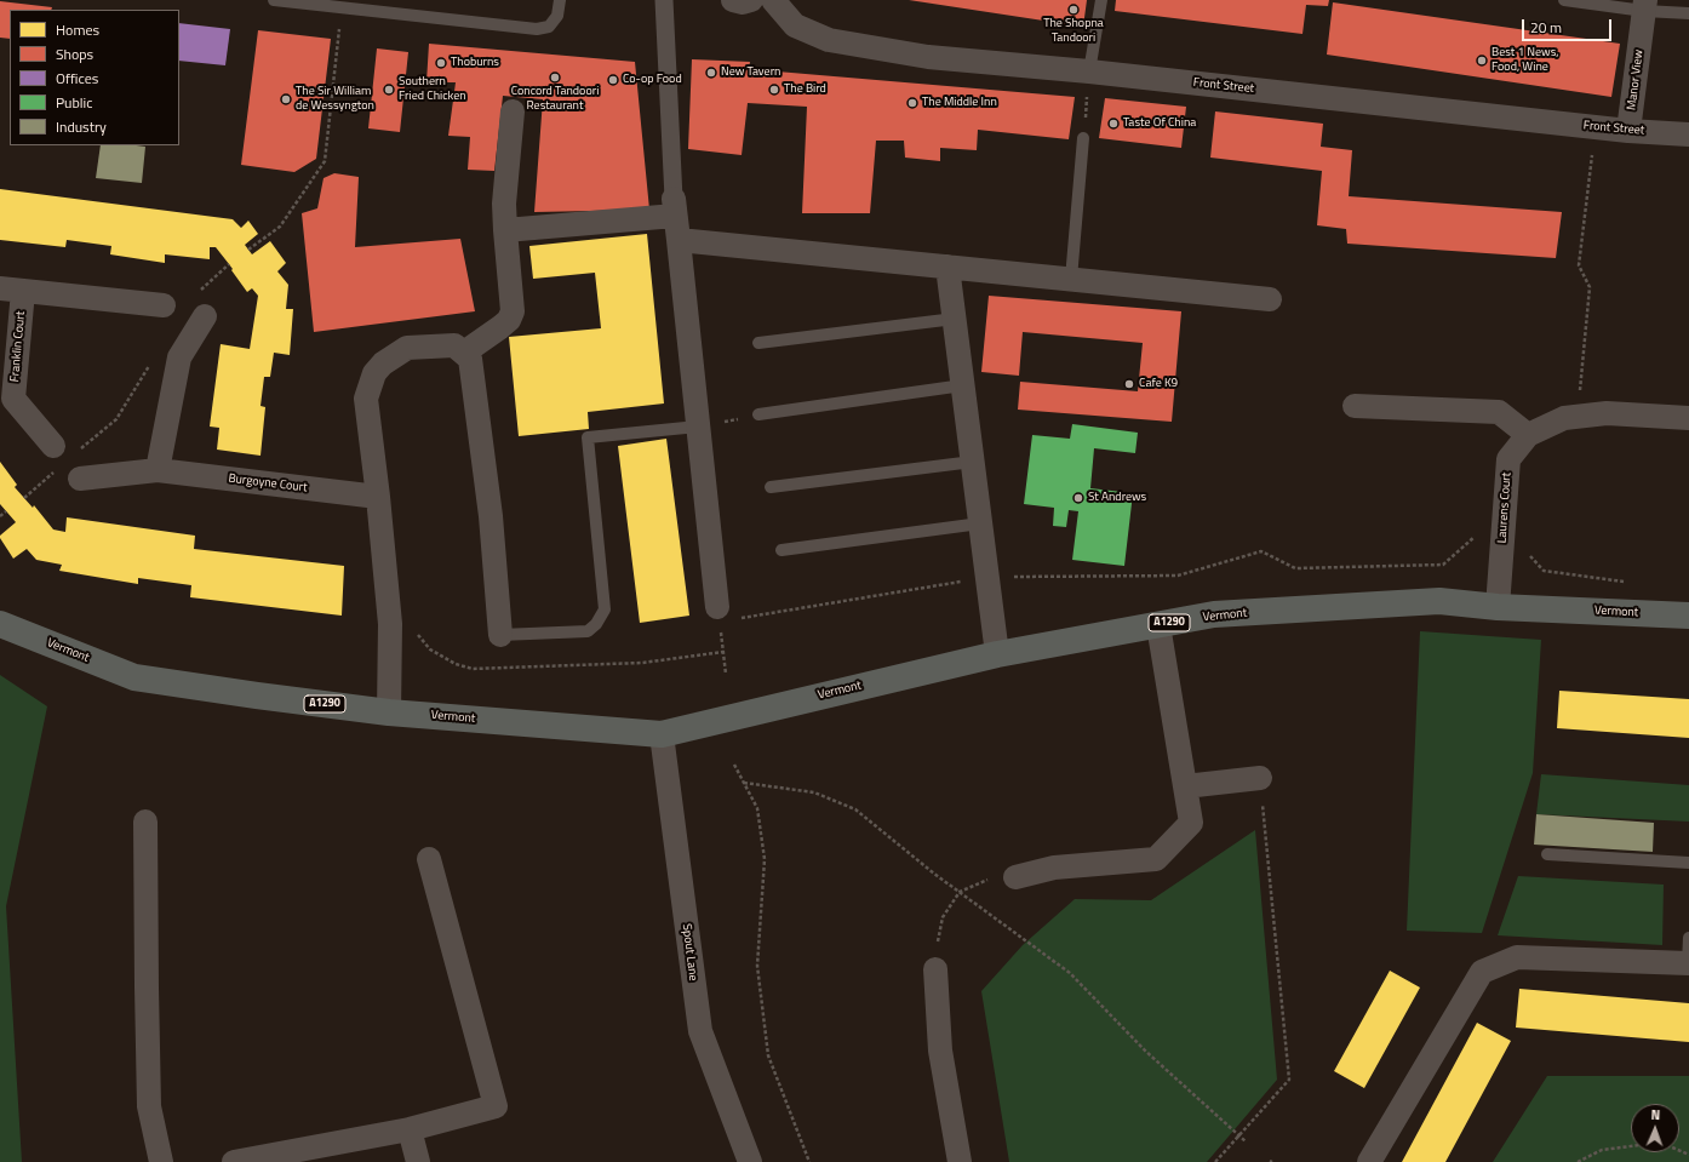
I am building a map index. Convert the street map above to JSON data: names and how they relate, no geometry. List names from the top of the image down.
{
  "streets": {
    "main road": ["Vermont", "A1290"],
    "street": [
      "Manor View",
      "Front Street",
      "Franklin Court",
      "Burgoyne Court",
      "Laurens Court",
      "Spout Lane"
    ]
  },
  "crossings": [
    ["Manor View", "Front Street"],
    ["Franklin Court", "Burgoyne Court"],
    ["Laurens Court", "Vermont"],
    ["Vermont", "Spout Lane"]
  ],
  "places": [
    "The Shopna Tandoori",
    "Best 1 News, Food, Wine",
    "Thoburns",
    "New Tavern",
    "Concord Tandoori Restaurant",
    "Co-op Food",
    "Southern Fried Chicken",
    "The Bird",
    "The Sir William de Wessyngton",
    "The Middle Inn",
    "Taste Of China",
    "Cafe K9",
    "St Andrews"
  ],
  "legend": [
    "Homes",
    "Shops",
    "Offices",
    "Public",
    "Industry"
  ],
  "scale_bar": "20 m",
  "north": "top"
}
